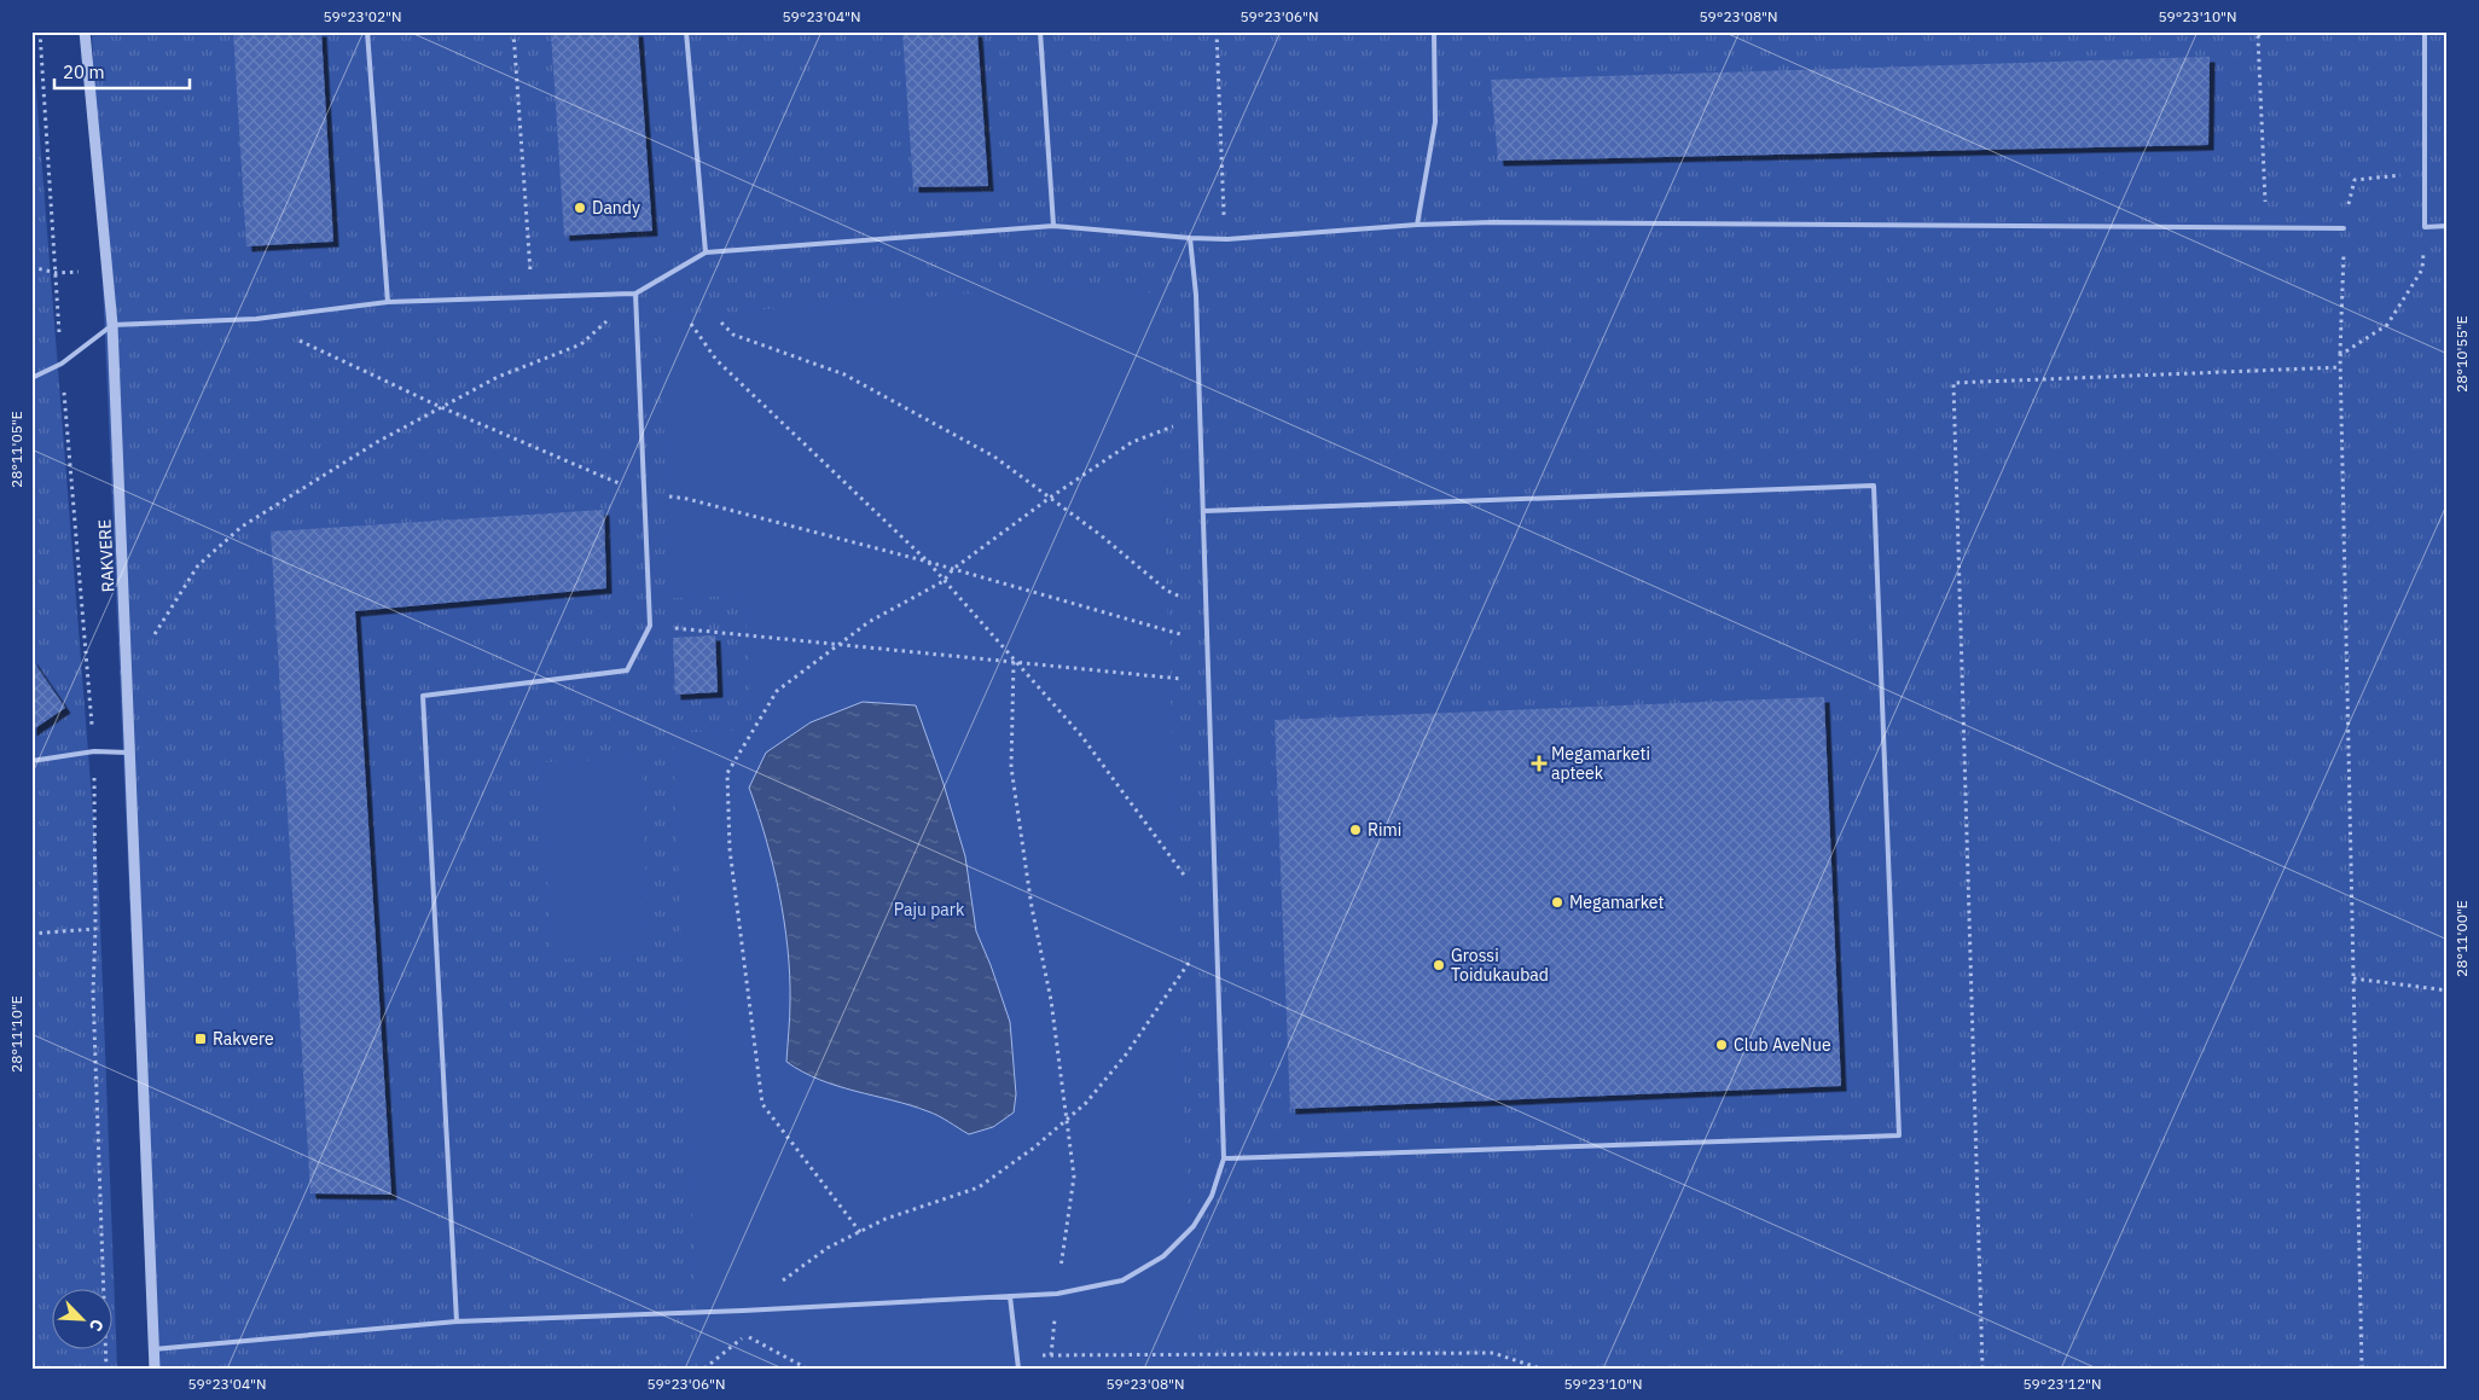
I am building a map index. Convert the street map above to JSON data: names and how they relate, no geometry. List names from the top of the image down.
{
  "streets": {
    "street": ["RAKVERE"]
  },
  "parks": ["Paju park"],
  "places": {
    "other": [
      "Dandy",
      "Rimi",
      "Megamarket",
      "Grossi Toidukaubad",
      "Club AveNue"
    ],
    "health": ["Megamarketi apteek"],
    "transit": ["Rakvere"]
  },
  "scale_bar": "20 m",
  "north": "bottom right",
  "coordinates": [
    "59°23'02\"N",
    "59°23'04\"N",
    "59°23'06\"N",
    "59°23'08\"N",
    "59°23'10\"N",
    "28°10'55\"E",
    "28°11'05\"E",
    "28°11'00\"E",
    "28°11'10\"E",
    "59°23'12\"N"
  ]
}
